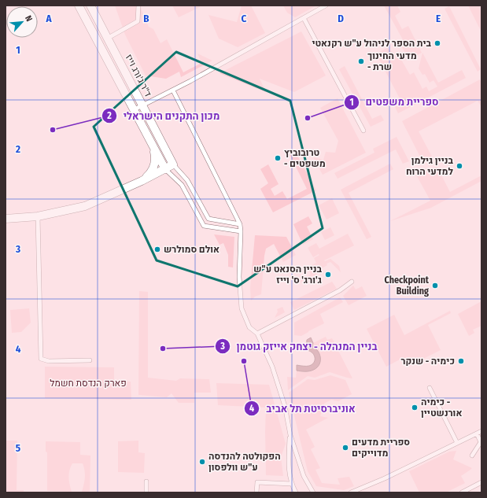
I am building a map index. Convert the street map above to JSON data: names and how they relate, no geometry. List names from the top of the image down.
{
  "streets": {
    "street": ["ד\"ר ג'ורג וייז"]
  },
  "parks": ["פארק הנדסת חשמל"],
  "places": [
    "בית הספר לניהול ע\"ש רקנאטי",
    "מדעי החינוך - שרת",
    "ספריית משפטים",
    "מכון התקנים הישראלי",
    "טרובוביץ - משפטים",
    "בניין גילמן למדעי הרוח",
    "אולם סמולרש",
    "בניין הסנאט ע\"ש ג'ורג' ס' וייז",
    "Checkpoint Building",
    "בניין המנהלה - יצחק אייזק גוטמן",
    "אוניברסיטת תל אביב",
    "כימיה - שנקר",
    "כימיה - אורנשטיין",
    "ספריית מדעים מדוייקים",
    "הפקולטה להנדסה ע\"ש וולפסון"
  ],
  "north": "top right",
  "grid": {
    "columns": [
      "A",
      "B",
      "C",
      "D",
      "E"
    ],
    "rows": [
      "1",
      "2",
      "3",
      "4",
      "5"
    ]
  }
}
